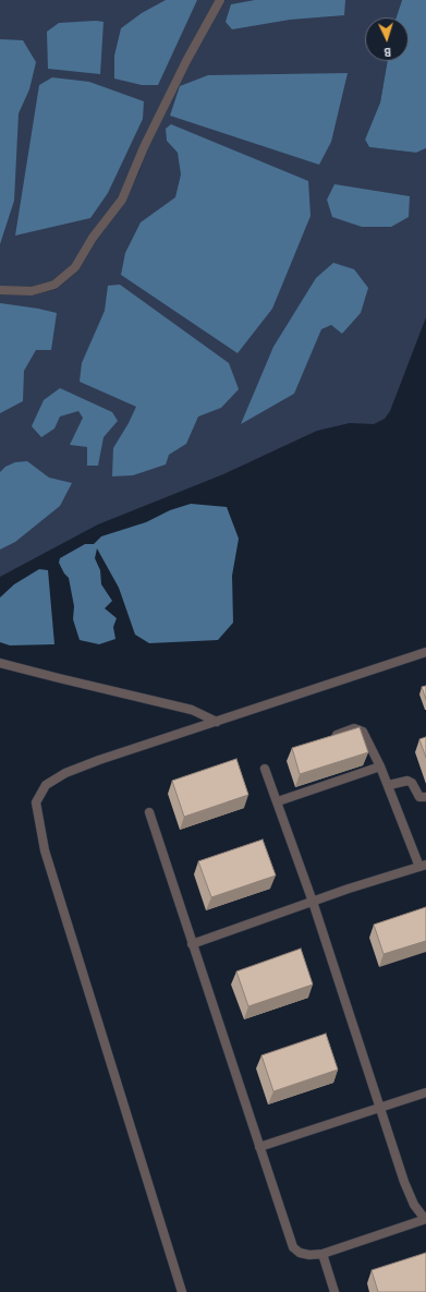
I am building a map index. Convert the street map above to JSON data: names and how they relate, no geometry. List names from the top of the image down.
{
  "north": "bottom"
}
